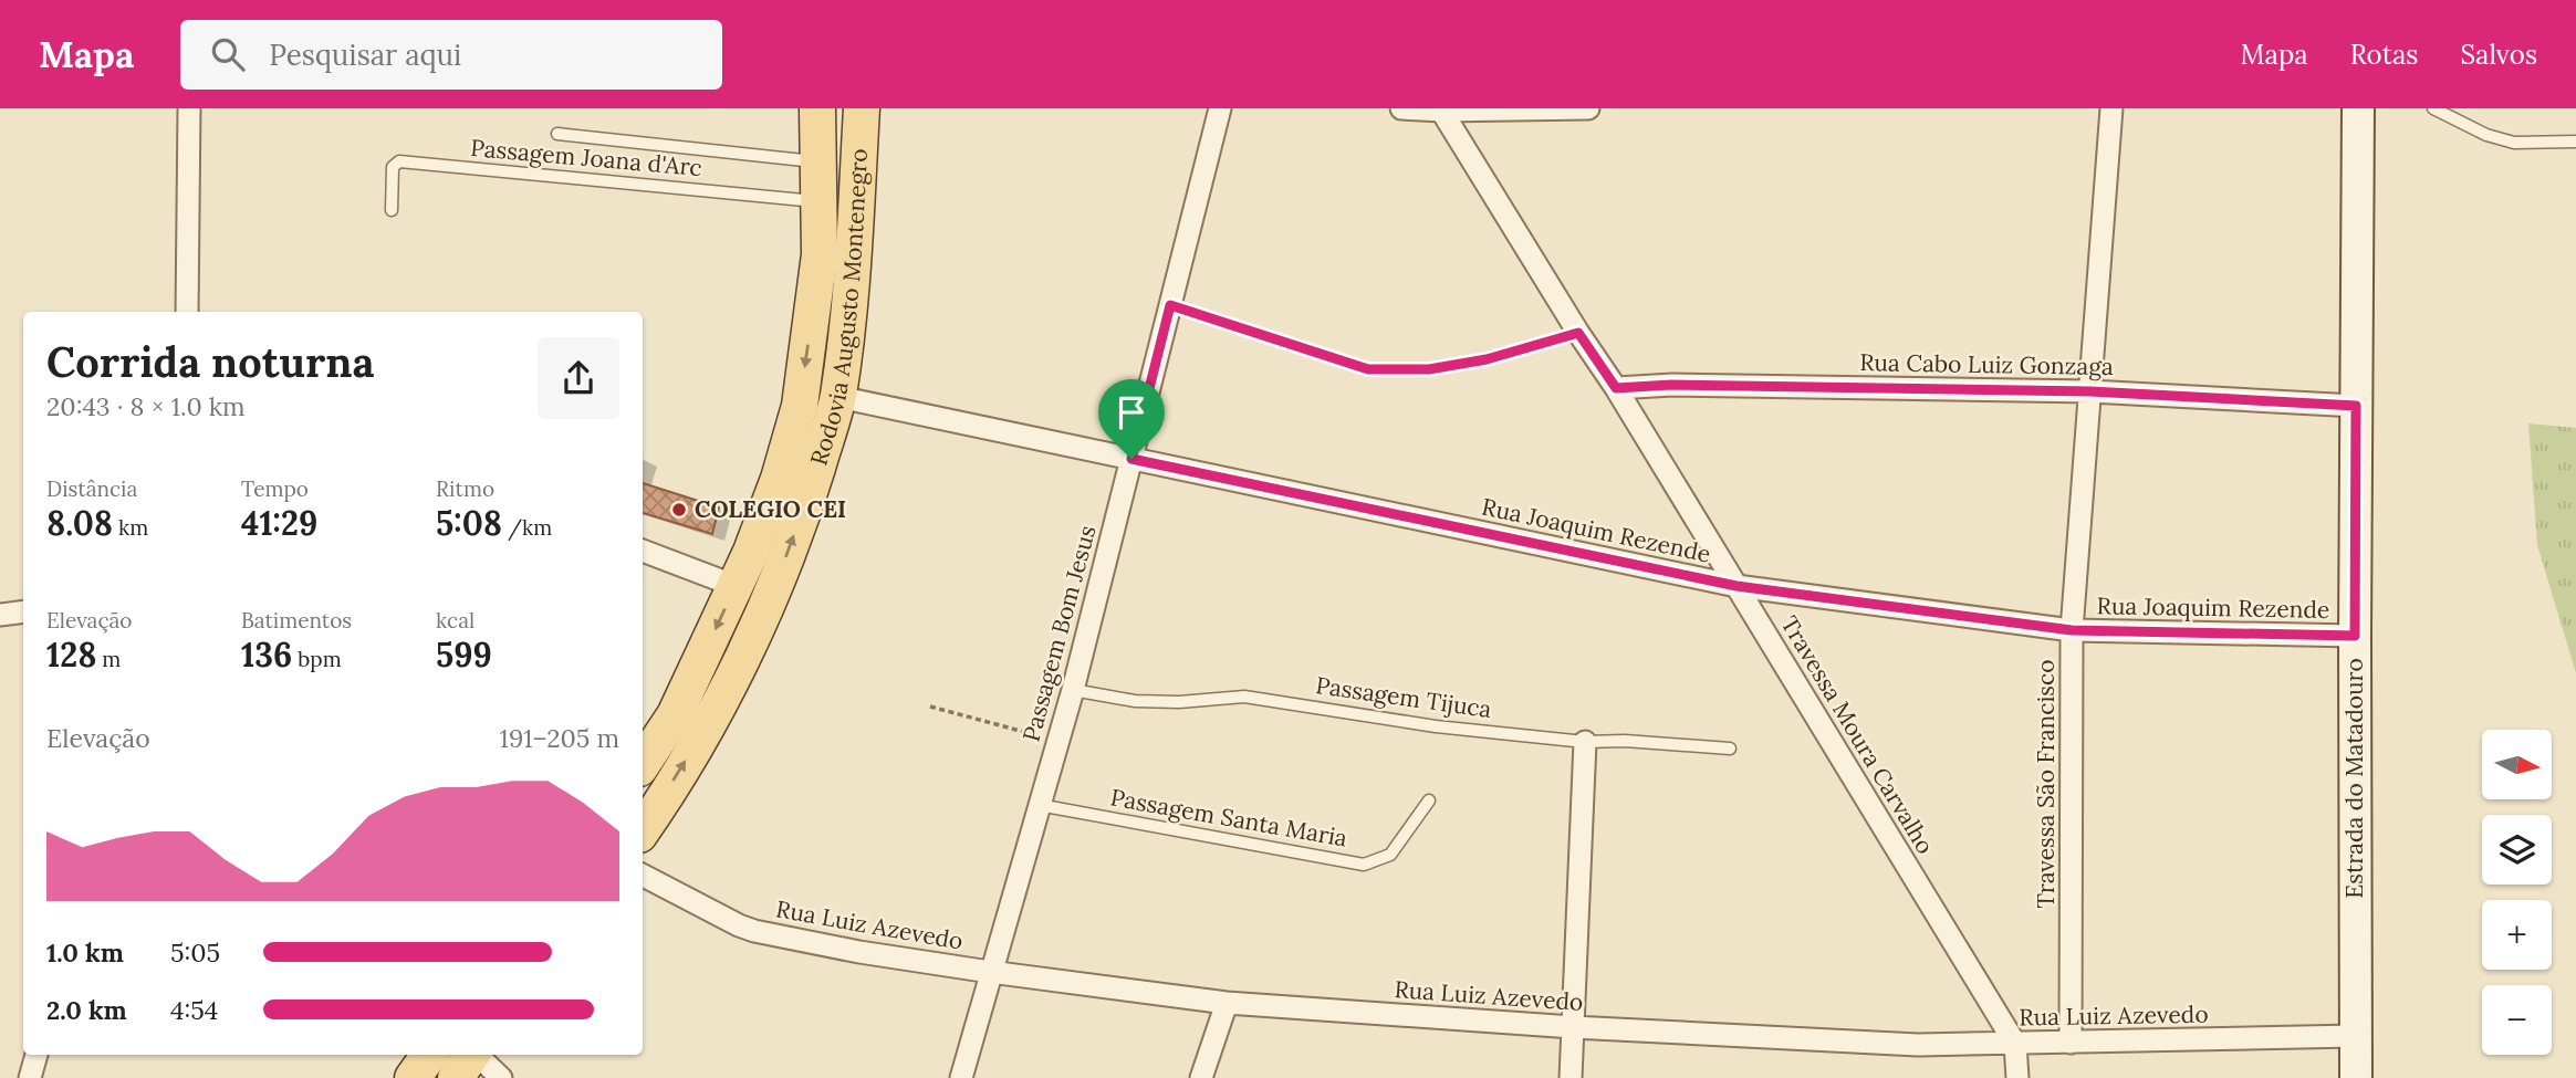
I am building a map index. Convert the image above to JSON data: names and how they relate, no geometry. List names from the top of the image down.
{
  "streets": {
    "main road": ["Rodovia Augusto Montenegro", "Estrada do Matadouro"],
    "street": [
      "Rua Cabo Luiz Gonzaga",
      "Rua Joaquim Rezende",
      "Passagem Bom Jesus",
      "Travessa Moura Carvalho",
      "Travessa São Francisco",
      "Rua Luiz Azevedo"
    ],
    "lane": ["Passagem Joana d'Arc", "Passagem Tijuca", "Passagem Santa Maria"]
  },
  "crossings": [
    ["Passagem Joana d'Arc", "Rodovia Augusto Montenegro"],
    ["Rodovia Augusto Montenegro", "Rua Joaquim Rezende"],
    ["Rua Cabo Luiz Gonzaga", "Travessa Moura Carvalho"],
    ["Rua Cabo Luiz Gonzaga", "Estrada do Matadouro"],
    ["Rua Cabo Luiz Gonzaga", "Travessa São Francisco"],
    ["Rua Joaquim Rezende", "Passagem Bom Jesus"],
    ["Rua Joaquim Rezende", "Travessa Moura Carvalho"],
    ["Rua Joaquim Rezende", "Estrada do Matadouro"],
    ["Rua Joaquim Rezende", "Travessa São Francisco"],
    ["Passagem Bom Jesus", "Passagem Tijuca"],
    ["Passagem Bom Jesus", "Passagem Santa Maria"],
    ["Passagem Bom Jesus", "Rua Luiz Azevedo"],
    ["Travessa Moura Carvalho", "Rua Luiz Azevedo"],
    ["Estrada do Matadouro", "Rua Luiz Azevedo"],
    ["Travessa São Francisco", "Rua Luiz Azevedo"]
  ],
  "places": ["COLEGIO CEI"],
  "north": "right",
  "page": {
    "header": "Mapa",
    "search": "Pesquisar aqui",
    "nav": ["Mapa", "Rotas", "Salvos"],
    "heading": ["Corrida noturna", "20:43 · 8 × 1.0 km"],
    "stats": [
      ["Distância", "8.08 km"],
      ["Tempo", "41:29"],
      ["Ritmo", "5:08 /km"],
      ["Elevação", "128 m"],
      ["Batimentos", "136 bpm"],
      ["kcal", "599"]
    ],
    "chart": ["Elevação", "191–205 m"],
    "map_buttons": ["+", "−"],
    "list": [
      {
        "name": "1.0 km",
        "note": "5:05"
      },
      {
        "name": "2.0 km",
        "note": "4:54"
      }
    ]
  }
}
